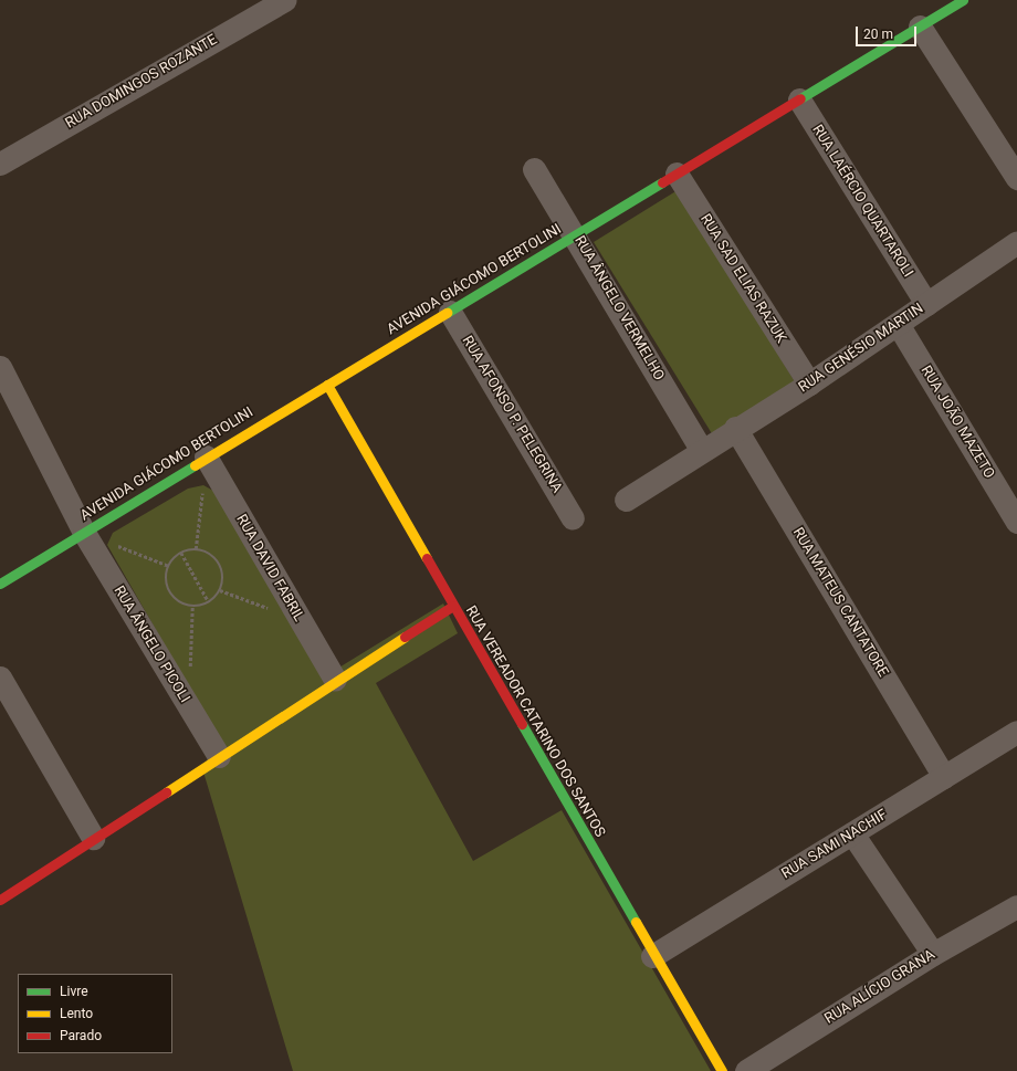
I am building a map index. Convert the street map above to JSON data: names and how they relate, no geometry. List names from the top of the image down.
{
  "streets": {
    "street": [
      "RUA DOMINGOS ROZANTE",
      "RUA LAÉRCIO QUARTAROLI",
      "RUA SAD ELIAS RAZUK",
      "AVENIDA GIÁCOMO BERTOLINI",
      "RUA ÂNGELO VERMELHO",
      "RUA GENÉSIO MARTIN",
      "RUA AFONSO P. PELEGRINA",
      "RUA JOÃO MAZETO",
      "RUA DAVID FABRIL",
      "RUA MATEUS CANTATORE",
      "RUA ÂNGELO PICOLI",
      "RUA VEREADOR CATARINO DOS SANTOS",
      "RUA SAMI NACHIF",
      "RUA ALÍCIO GRANA"
    ]
  },
  "crossings": [
    ["RUA LAÉRCIO QUARTAROLI", "AVENIDA GIÁCOMO BERTOLINI"],
    ["RUA LAÉRCIO QUARTAROLI", "RUA GENÉSIO MARTIN"],
    ["RUA SAD ELIAS RAZUK", "AVENIDA GIÁCOMO BERTOLINI"],
    ["RUA SAD ELIAS RAZUK", "RUA GENÉSIO MARTIN"],
    ["AVENIDA GIÁCOMO BERTOLINI", "RUA ÂNGELO VERMELHO"],
    ["AVENIDA GIÁCOMO BERTOLINI", "RUA AFONSO P. PELEGRINA"],
    ["AVENIDA GIÁCOMO BERTOLINI", "RUA DAVID FABRIL"],
    ["AVENIDA GIÁCOMO BERTOLINI", "RUA ÂNGELO PICOLI"],
    ["AVENIDA GIÁCOMO BERTOLINI", "RUA VEREADOR CATARINO DOS SANTOS"],
    ["RUA ÂNGELO VERMELHO", "RUA GENÉSIO MARTIN"],
    ["RUA GENÉSIO MARTIN", "RUA JOÃO MAZETO"],
    ["RUA GENÉSIO MARTIN", "RUA MATEUS CANTATORE"],
    ["RUA MATEUS CANTATORE", "RUA SAMI NACHIF"],
    ["RUA VEREADOR CATARINO DOS SANTOS", "RUA SAMI NACHIF"]
  ],
  "legend": ["Livre", "Lento", "Parado"],
  "scale_bar": "20 m"
}
